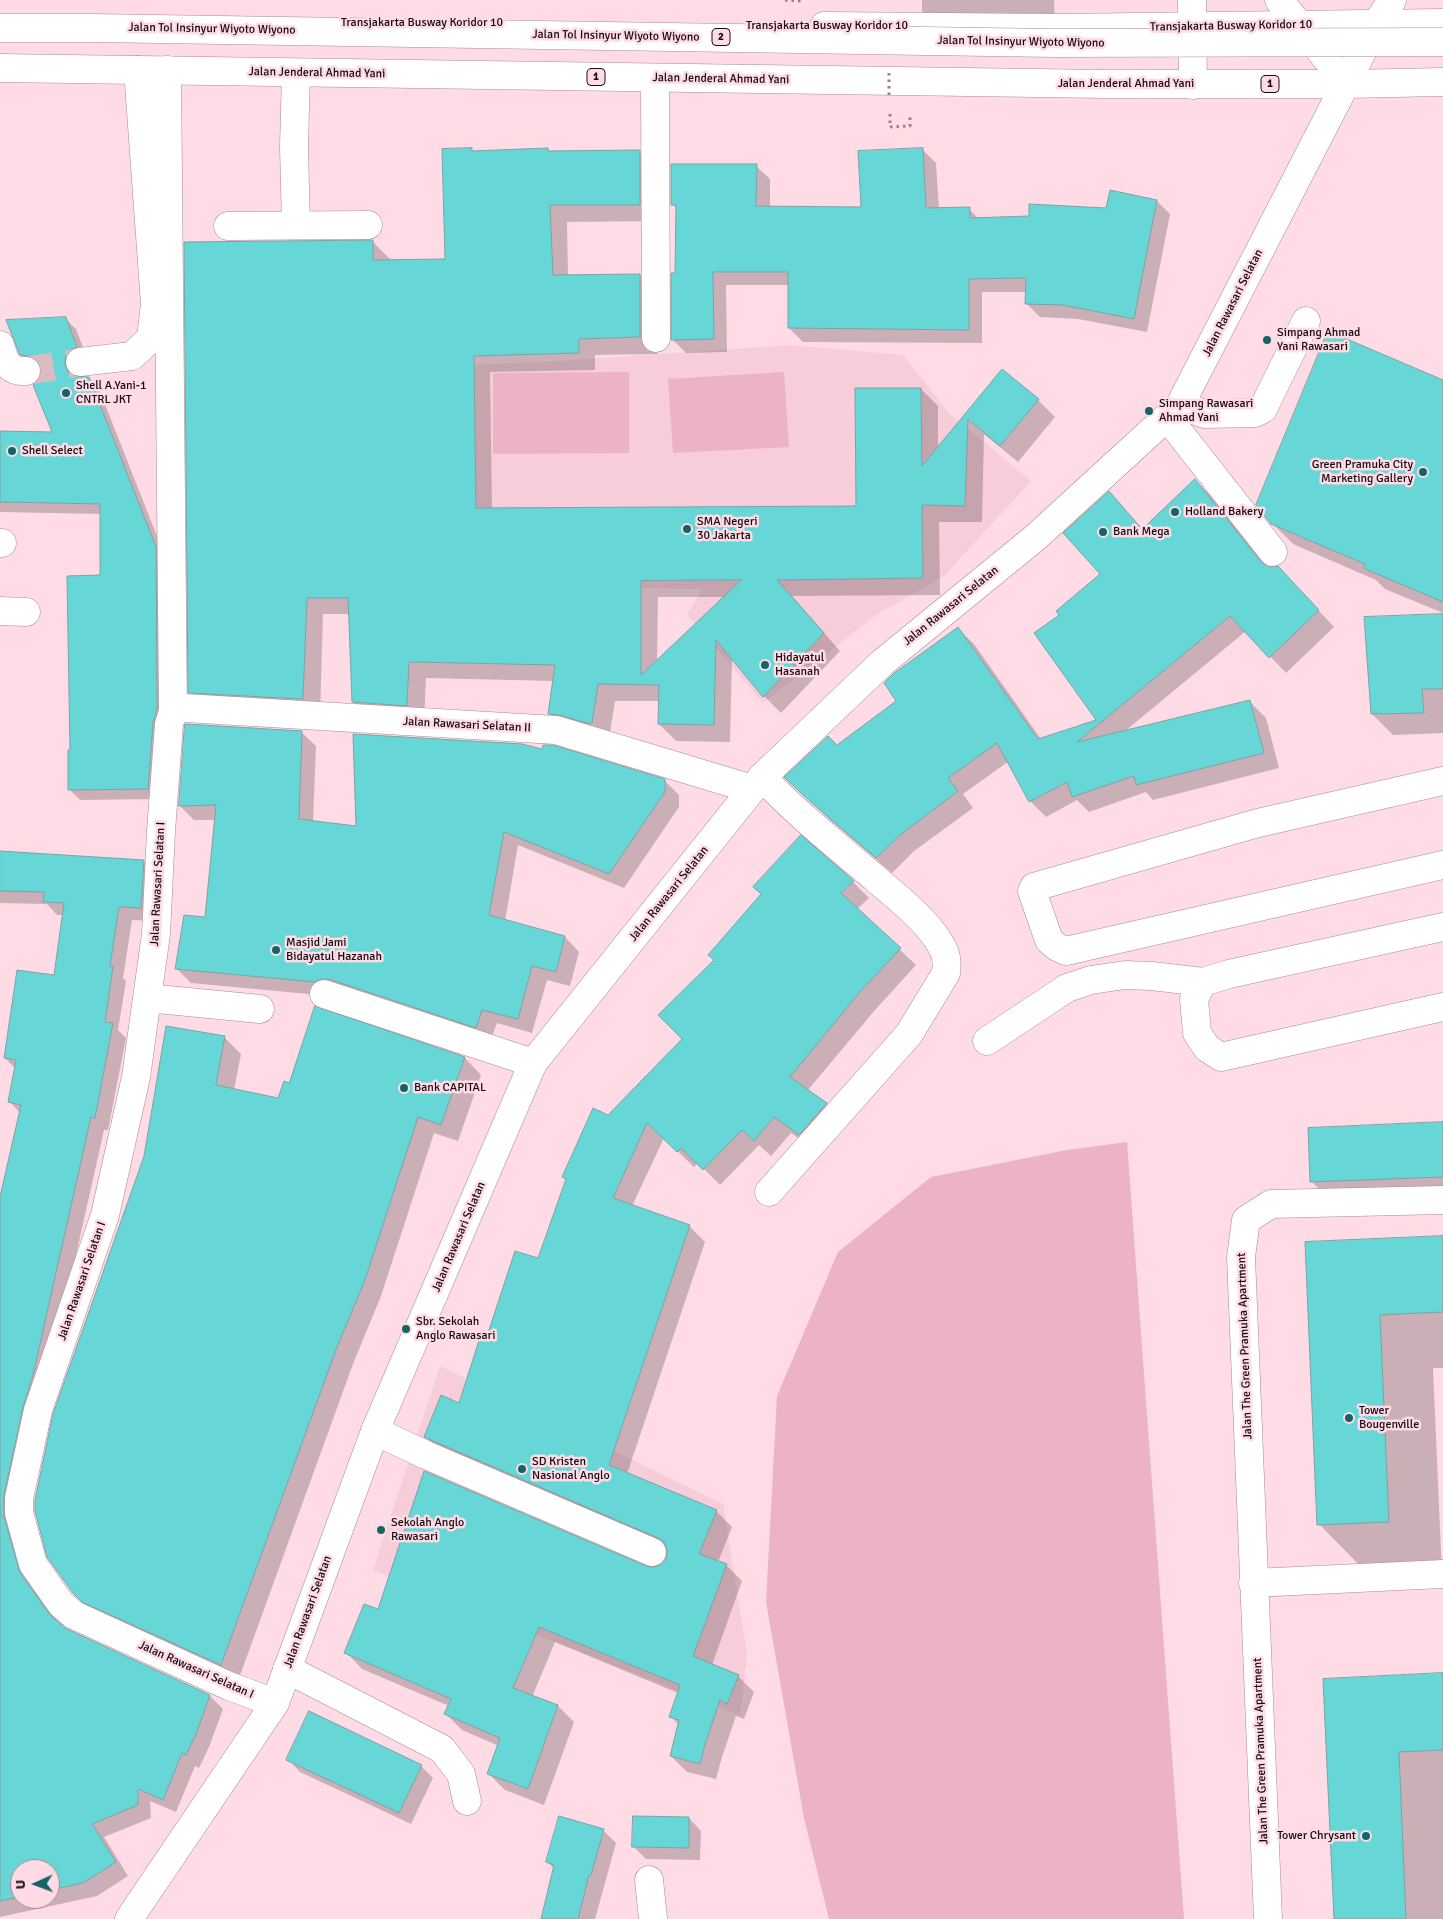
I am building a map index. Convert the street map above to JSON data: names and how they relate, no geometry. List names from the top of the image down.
{
  "streets": {
    "main road": [
      "Transjakarta Busway Koridor 10",
      "Jalan Tol Insinyur Wiyoto Wiyono",
      "2",
      "Jalan Jenderal Ahmad Yani",
      "1",
      "Jalan Rawasari Selatan",
      "Jalan Rawasari Selatan II",
      "Jalan Rawasari Selatan I",
      "Jalan The Green Pramuka Apartment"
    ]
  },
  "crossings": [
    ["Transjakarta Busway Koridor 10", "Jalan Rawasari Selatan"],
    ["Jalan Jenderal Ahmad Yani", "Jalan Rawasari Selatan"],
    ["Jalan Jenderal Ahmad Yani", "Jalan Rawasari Selatan I"],
    ["Jalan Rawasari Selatan", "Jalan Rawasari Selatan II"],
    ["Jalan Rawasari Selatan", "Jalan Rawasari Selatan I"],
    ["Jalan Rawasari Selatan II", "Jalan Rawasari Selatan I"]
  ],
  "places": [
    "Simpang Ahmad Yani Rawasari",
    "Shell A.Yani-1 CNTRL JKT",
    "Simpang Rawasari Ahmad Yani",
    "Shell Select",
    "Green Pramuka City Marketing Gallery",
    "Holland Bakery",
    "SMA Negeri 30 Jakarta",
    "Bank Mega",
    "Hidayatul Hasanah",
    "Masjid Jami Bidayatul Hazanah",
    "Bank CAPITAL",
    "Sbr. Sekolah Anglo Rawasari",
    "Tower Bougenville",
    "SD Kristen Nasional Anglo",
    "Sekolah Anglo Rawasari",
    "Tower Chrysant"
  ],
  "north": "left"
}
